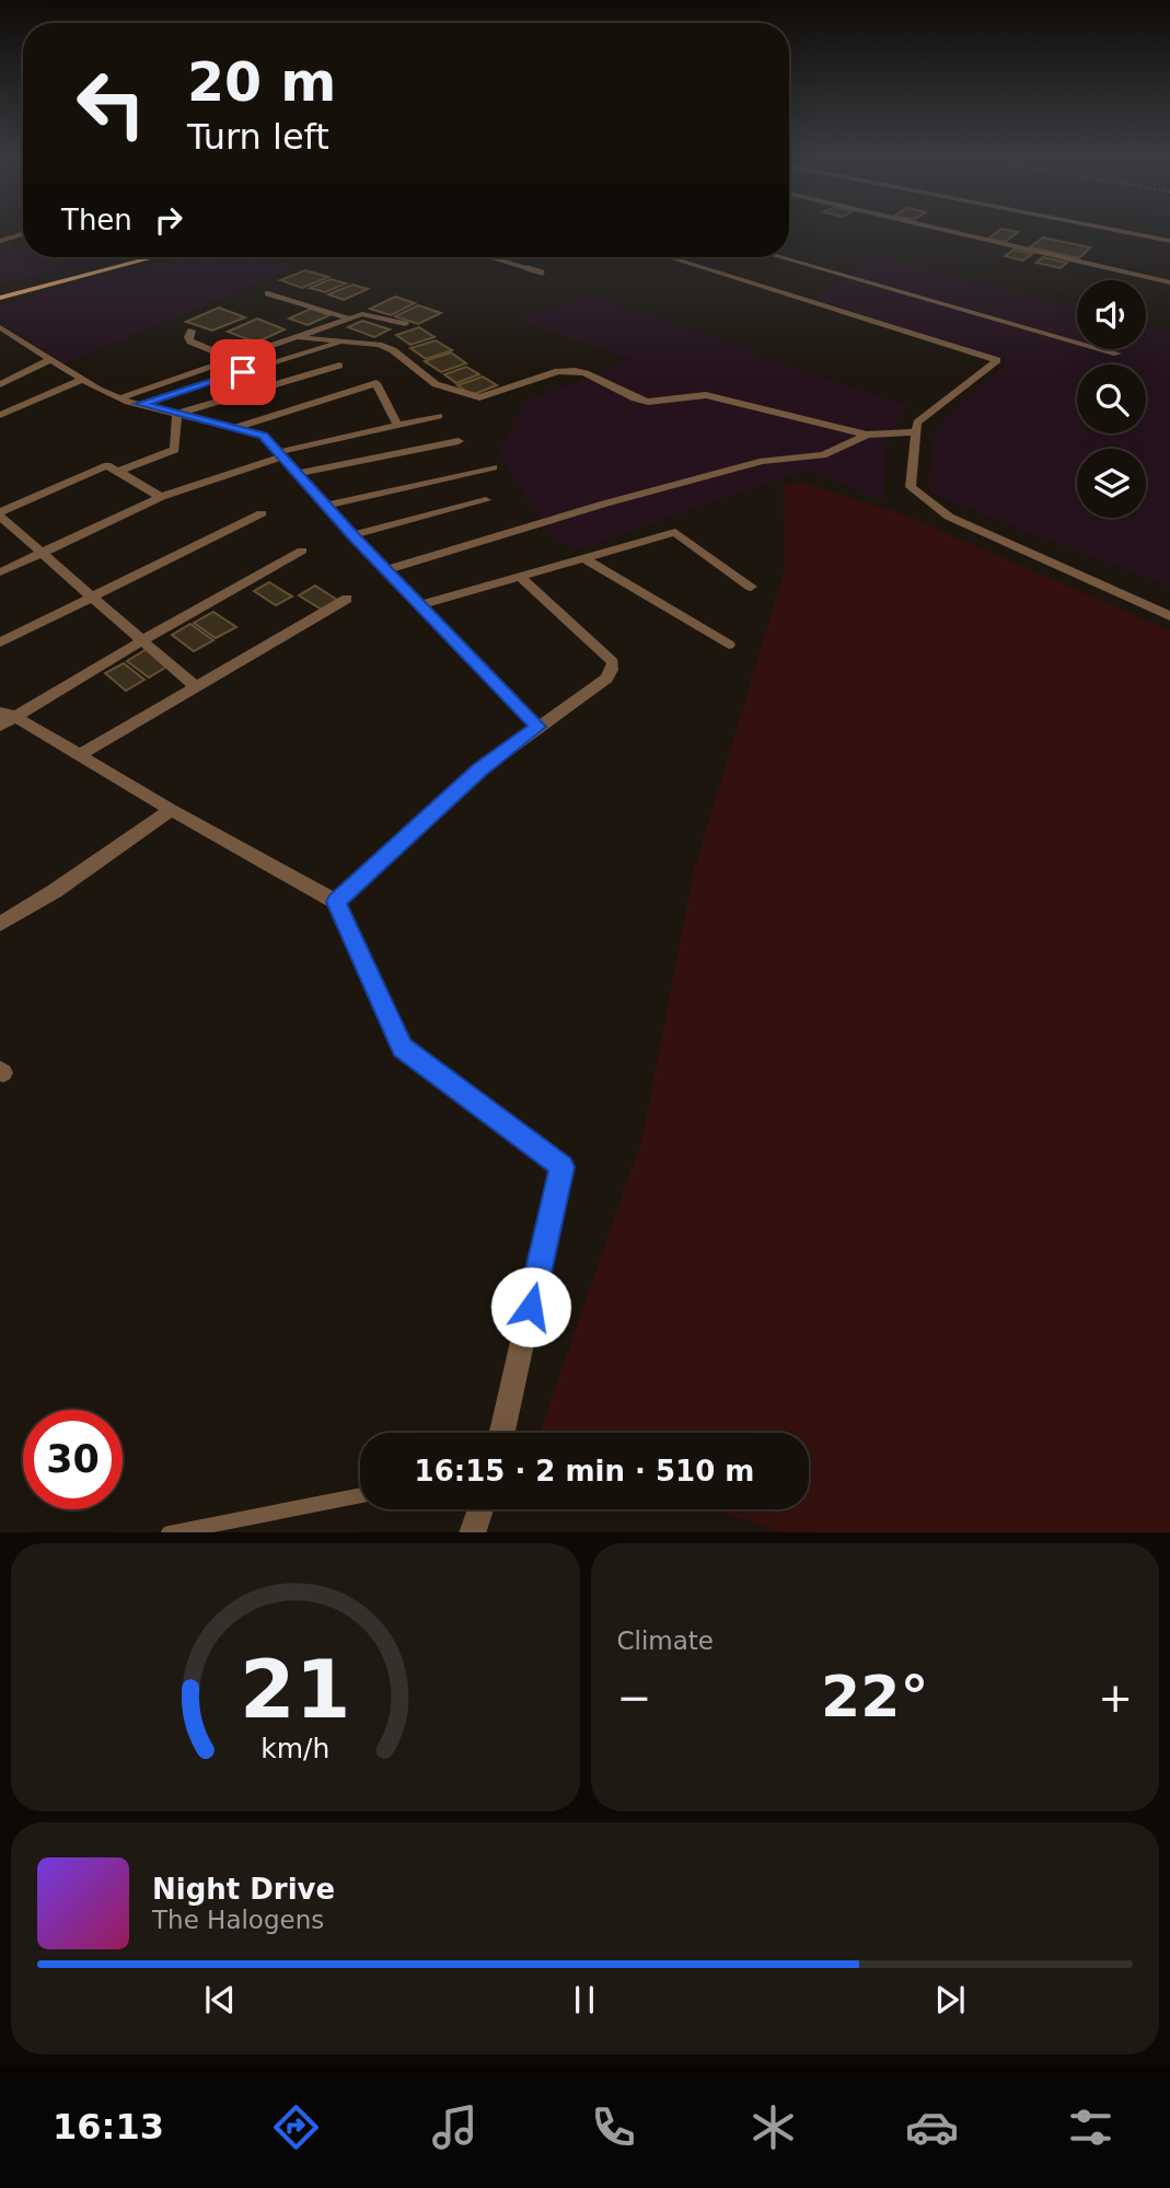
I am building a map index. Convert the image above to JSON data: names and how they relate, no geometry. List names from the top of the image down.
{
  "page": {
    "turn": ["20 m", "Turn left"],
    "then": "Then",
    "limit": "30",
    "trip": "16:15 · 2 min · 510 m",
    "tile": "Climate",
    "heat": ["−", "22°", "+"],
    "song": ["Night Drive", "The Halogens"],
    "tabs": "16:13",
    "gauge": ["21", "km/h"]
  }
}
